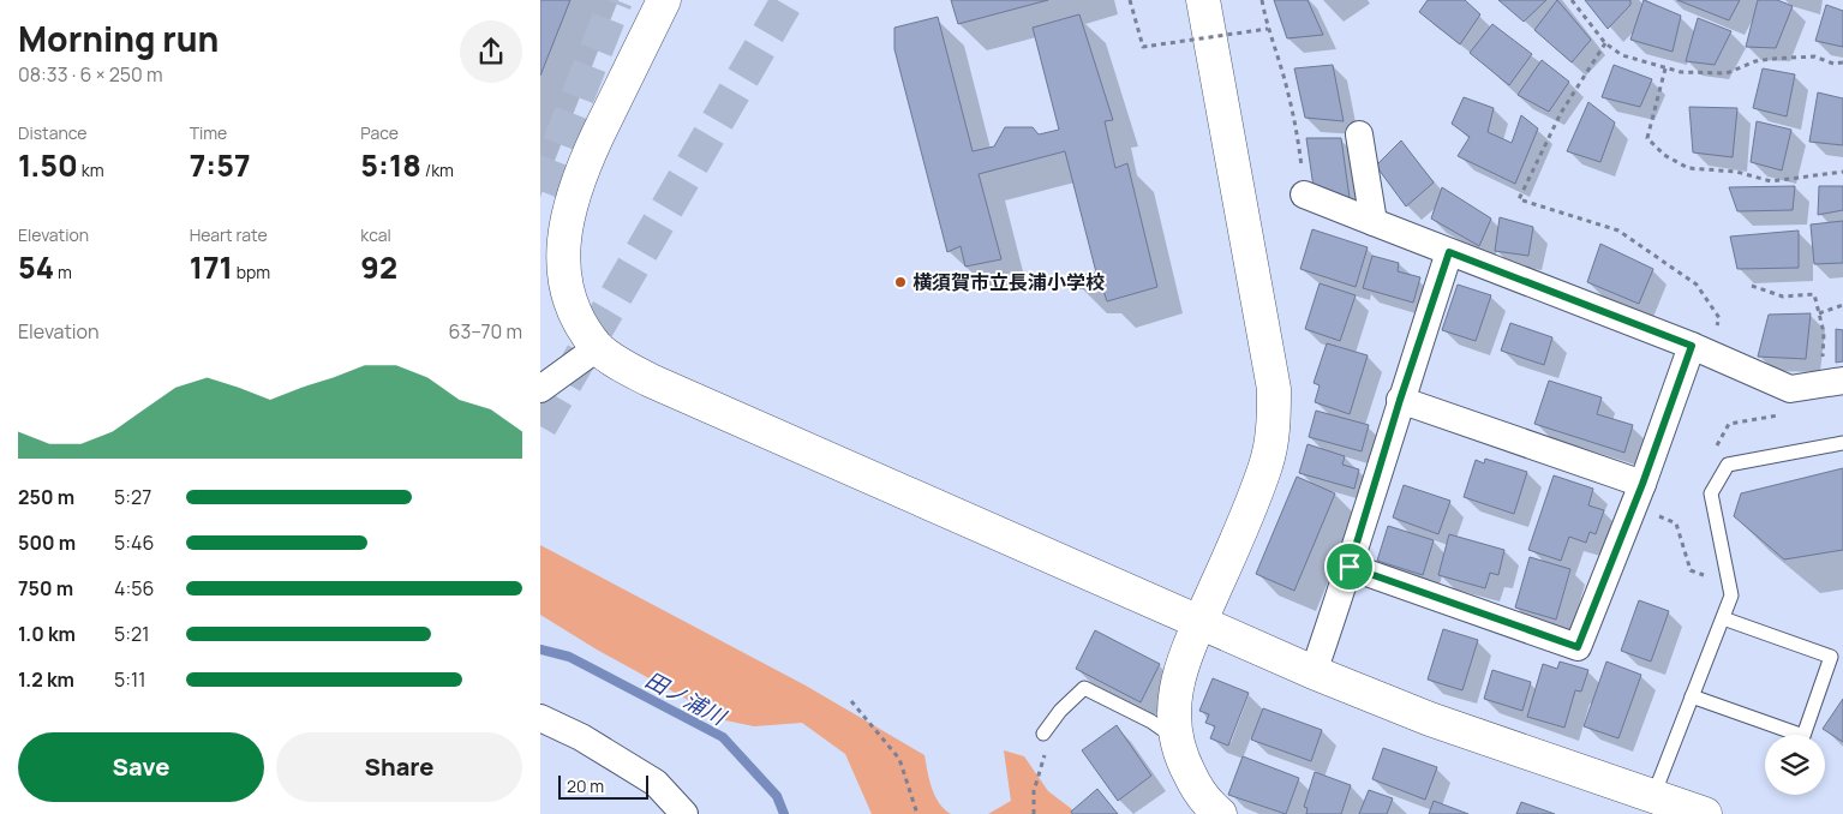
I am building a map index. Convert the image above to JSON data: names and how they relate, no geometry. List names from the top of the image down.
{
  "water": ["田ノ浦川"],
  "places": ["横須賀市立長浦小学校"],
  "scale_bar": "20 m",
  "page": {
    "heading": ["Morning run", "08:33 · 6 × 250 m"],
    "stats": [
      ["Distance", "1.50 km"],
      ["Time", "7:57"],
      ["Pace", "5:18 /km"],
      ["Elevation", "54 m"],
      ["Heart rate", "171 bpm"],
      ["kcal", "92"]
    ],
    "chart": ["Elevation", "63–70 m"],
    "list": [
      {
        "name": "250 m",
        "note": "5:27"
      },
      {
        "name": "500 m",
        "note": "5:46"
      },
      {
        "name": "750 m",
        "note": "4:56"
      },
      {
        "name": "1.0 km",
        "note": "5:21"
      },
      {
        "name": "1.2 km",
        "note": "5:11"
      }
    ],
    "buttons": ["Save", "Share"],
    "scale": "20 m"
  }
}
